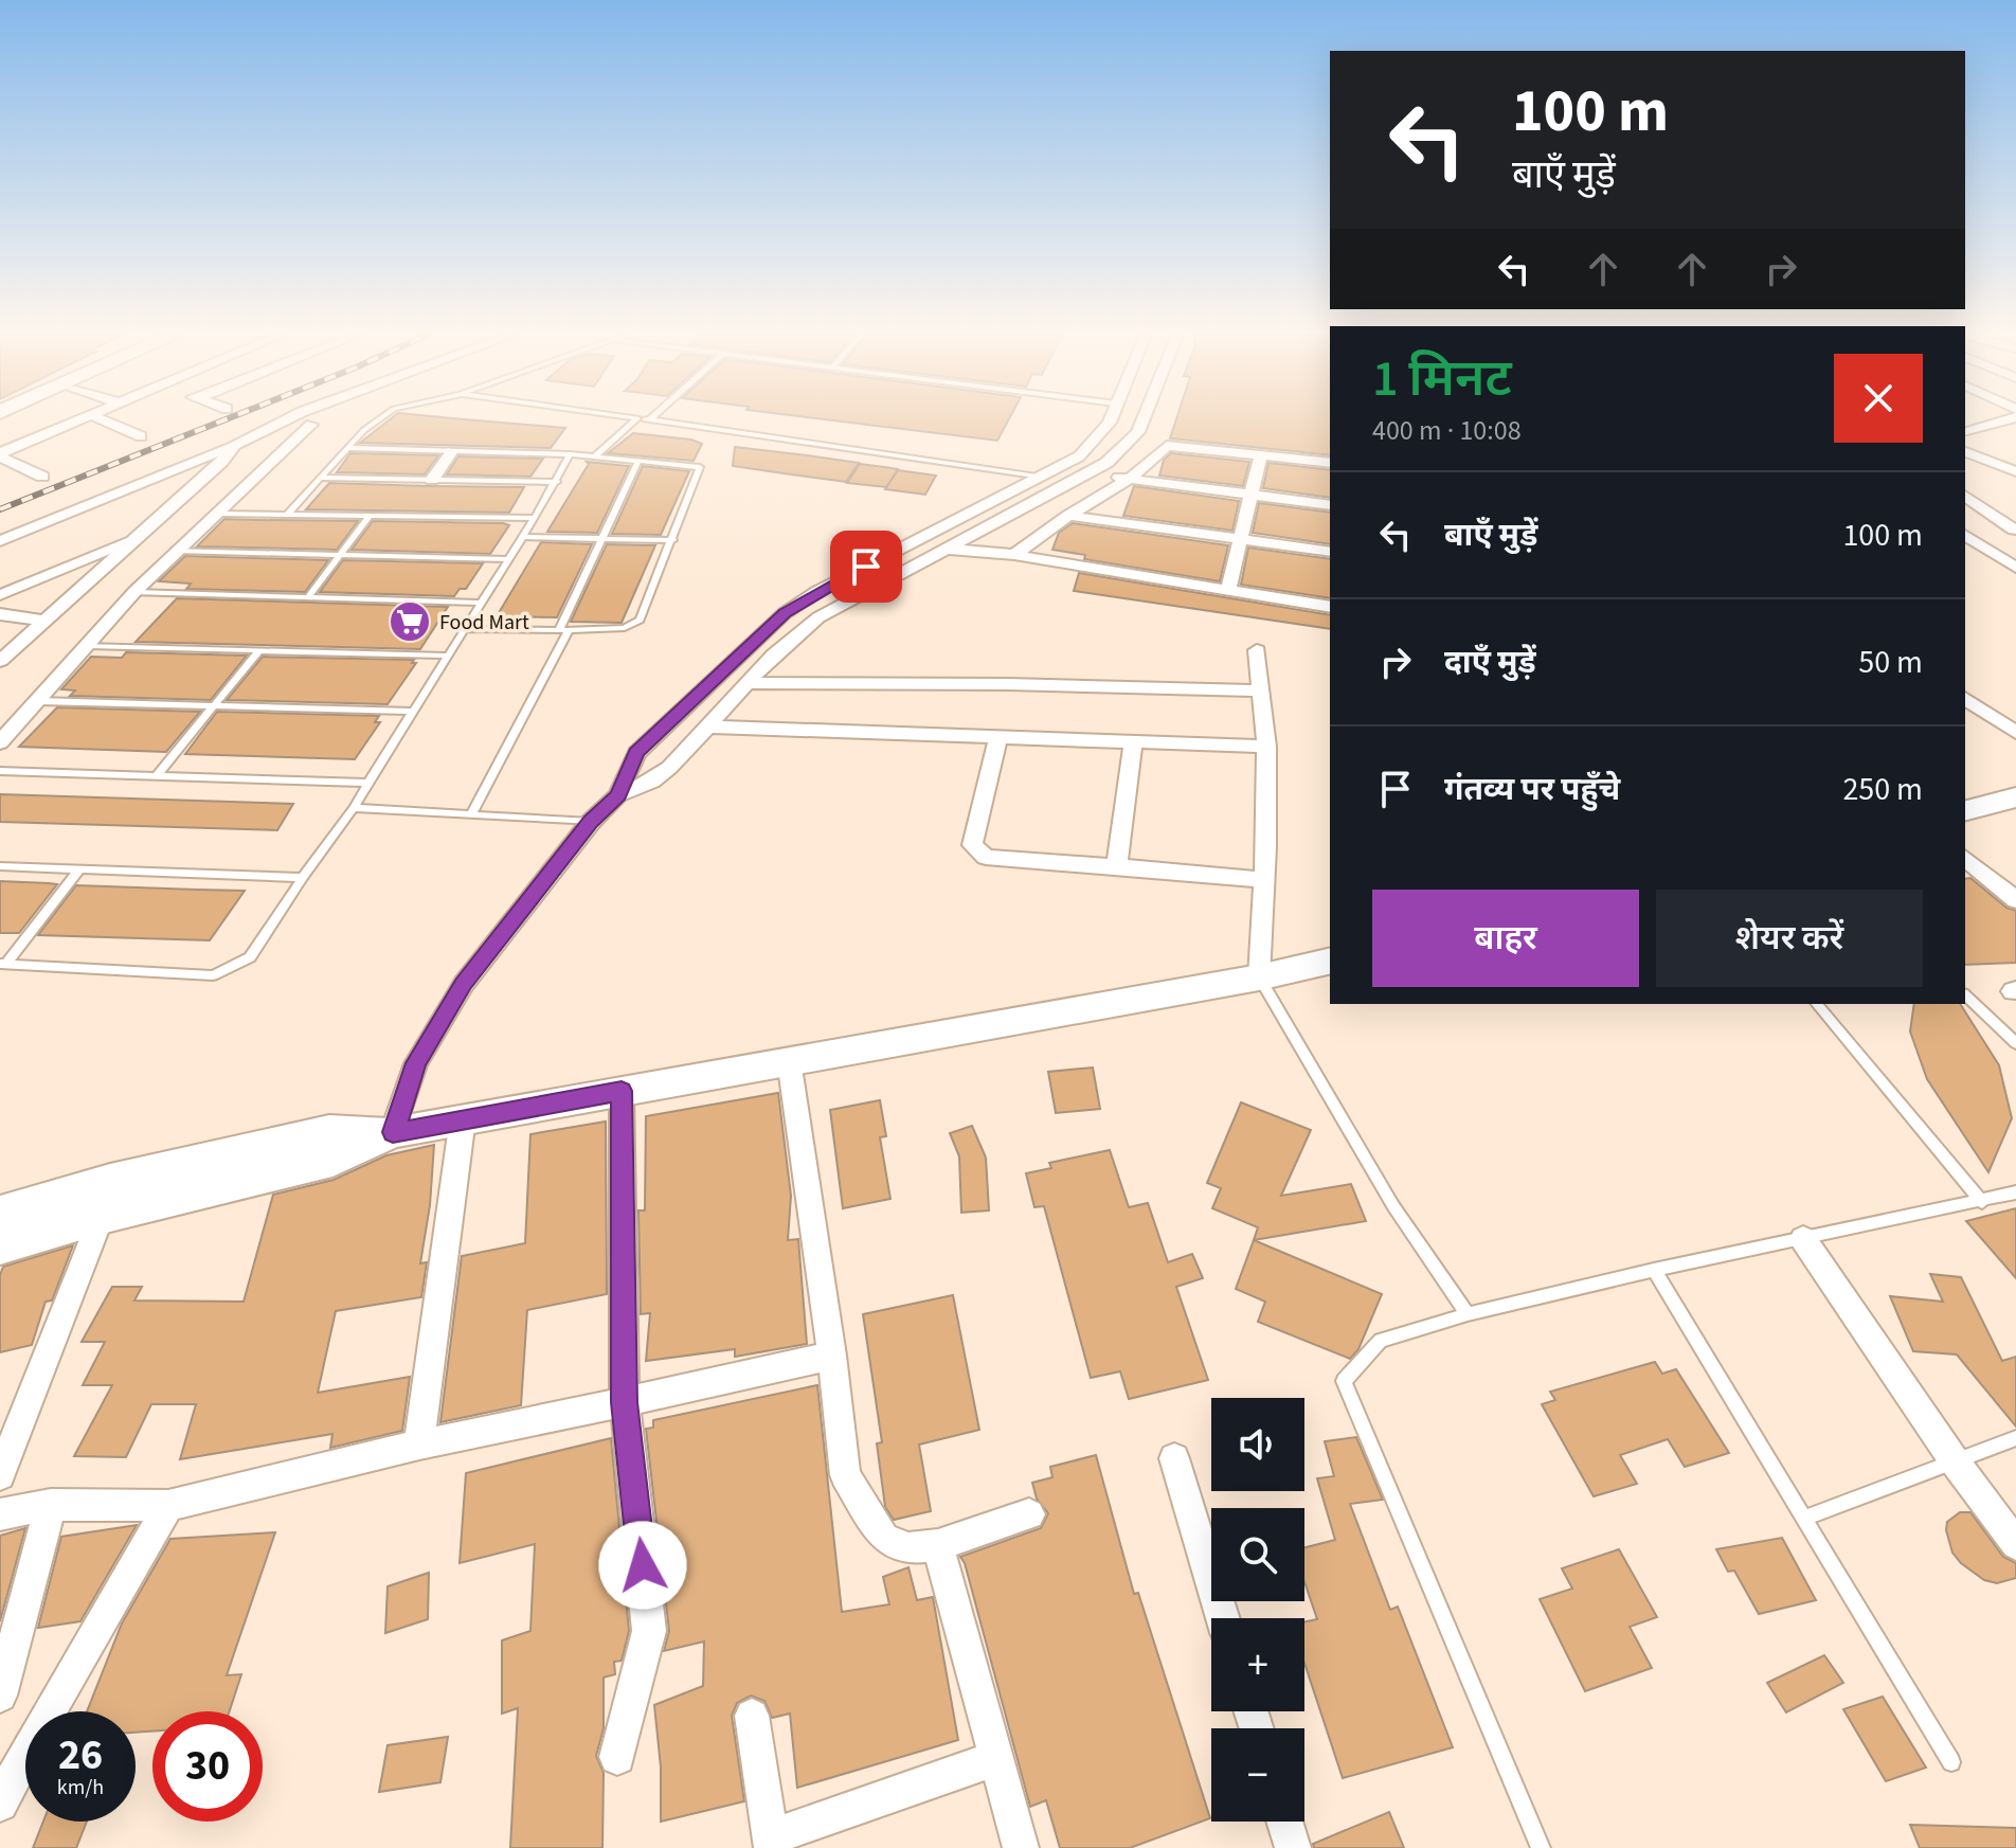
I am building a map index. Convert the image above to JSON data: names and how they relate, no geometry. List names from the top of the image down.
{
  "places": {
    "supermarket": ["Food Mart"]
  },
  "page": {
    "turn": ["100 m", "बाएँ मुड़ें"],
    "heading": ["1 मिनट", "400 m · 10:08"],
    "list": [
      {
        "name": "बाएँ मुड़ें",
        "value": "100 m"
      },
      {
        "name": "दाएँ मुड़ें",
        "value": "50 m"
      },
      {
        "name": "गंतव्य पर पहुँचे",
        "value": "250 m"
      }
    ],
    "buttons": ["बाहर", "शेयर करें"],
    "map_buttons": ["+", "−"],
    "speed": "26 km/h",
    "limit": "30"
  }
}
